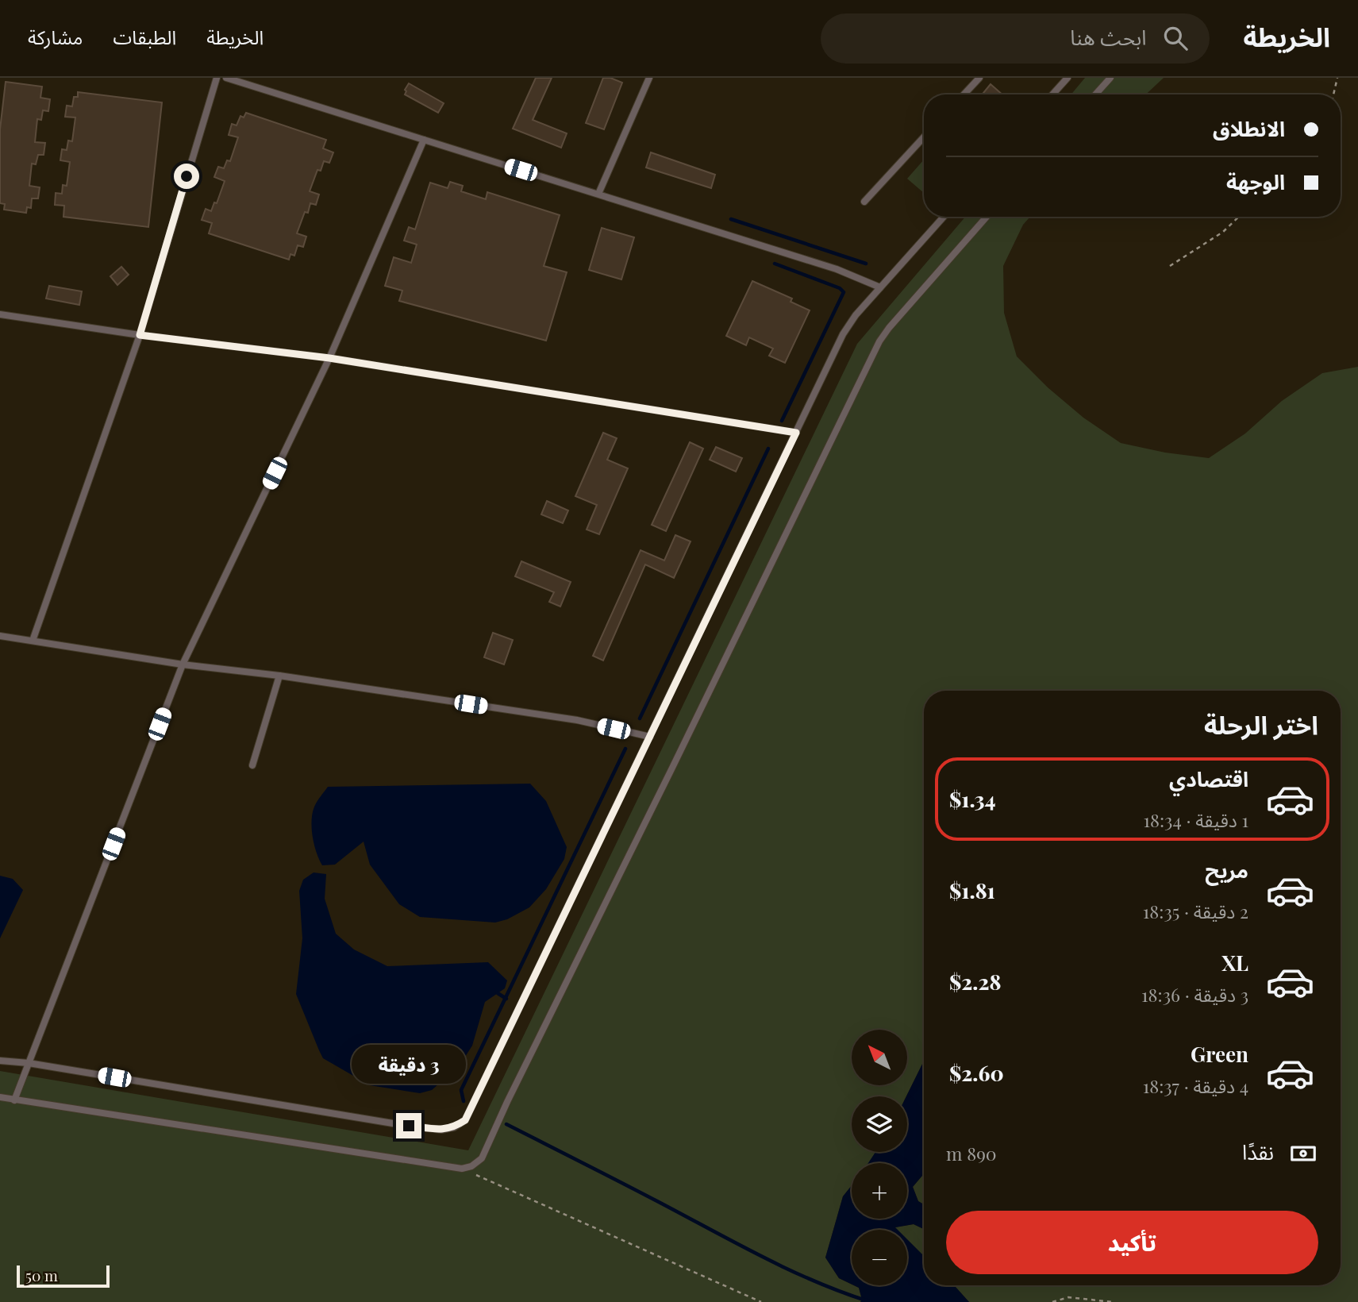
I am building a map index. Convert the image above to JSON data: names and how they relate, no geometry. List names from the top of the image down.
{
  "scale_bar": "50 m",
  "north": "top left",
  "page": {
    "header": "الخريطة",
    "search": "ابحث هنا",
    "nav": ["الخريطة", "الطبقات", "مشاركة"],
    "banner": ["الانطلاق", "الوجهة"],
    "heading": "اختر الرحلة",
    "list": [
      {
        "name": "اقتصادي",
        "note": "1 دقيقة · 18:34",
        "value": "$1.34"
      },
      {
        "name": "مريح",
        "note": "2 دقيقة · 18:35",
        "value": "$1.81"
      },
      {
        "name": "XL",
        "note": "3 دقيقة · 18:36",
        "value": "$2.28"
      },
      {
        "name": "Green",
        "note": "4 دقيقة · 18:37",
        "value": "$2.60"
      }
    ],
    "map_buttons": ["+", "−"],
    "bubble": "3 دقيقة",
    "pay": ["نقدًا", "890 m"],
    "buttons": "تأكيد",
    "scale": "50 m"
  }
}
